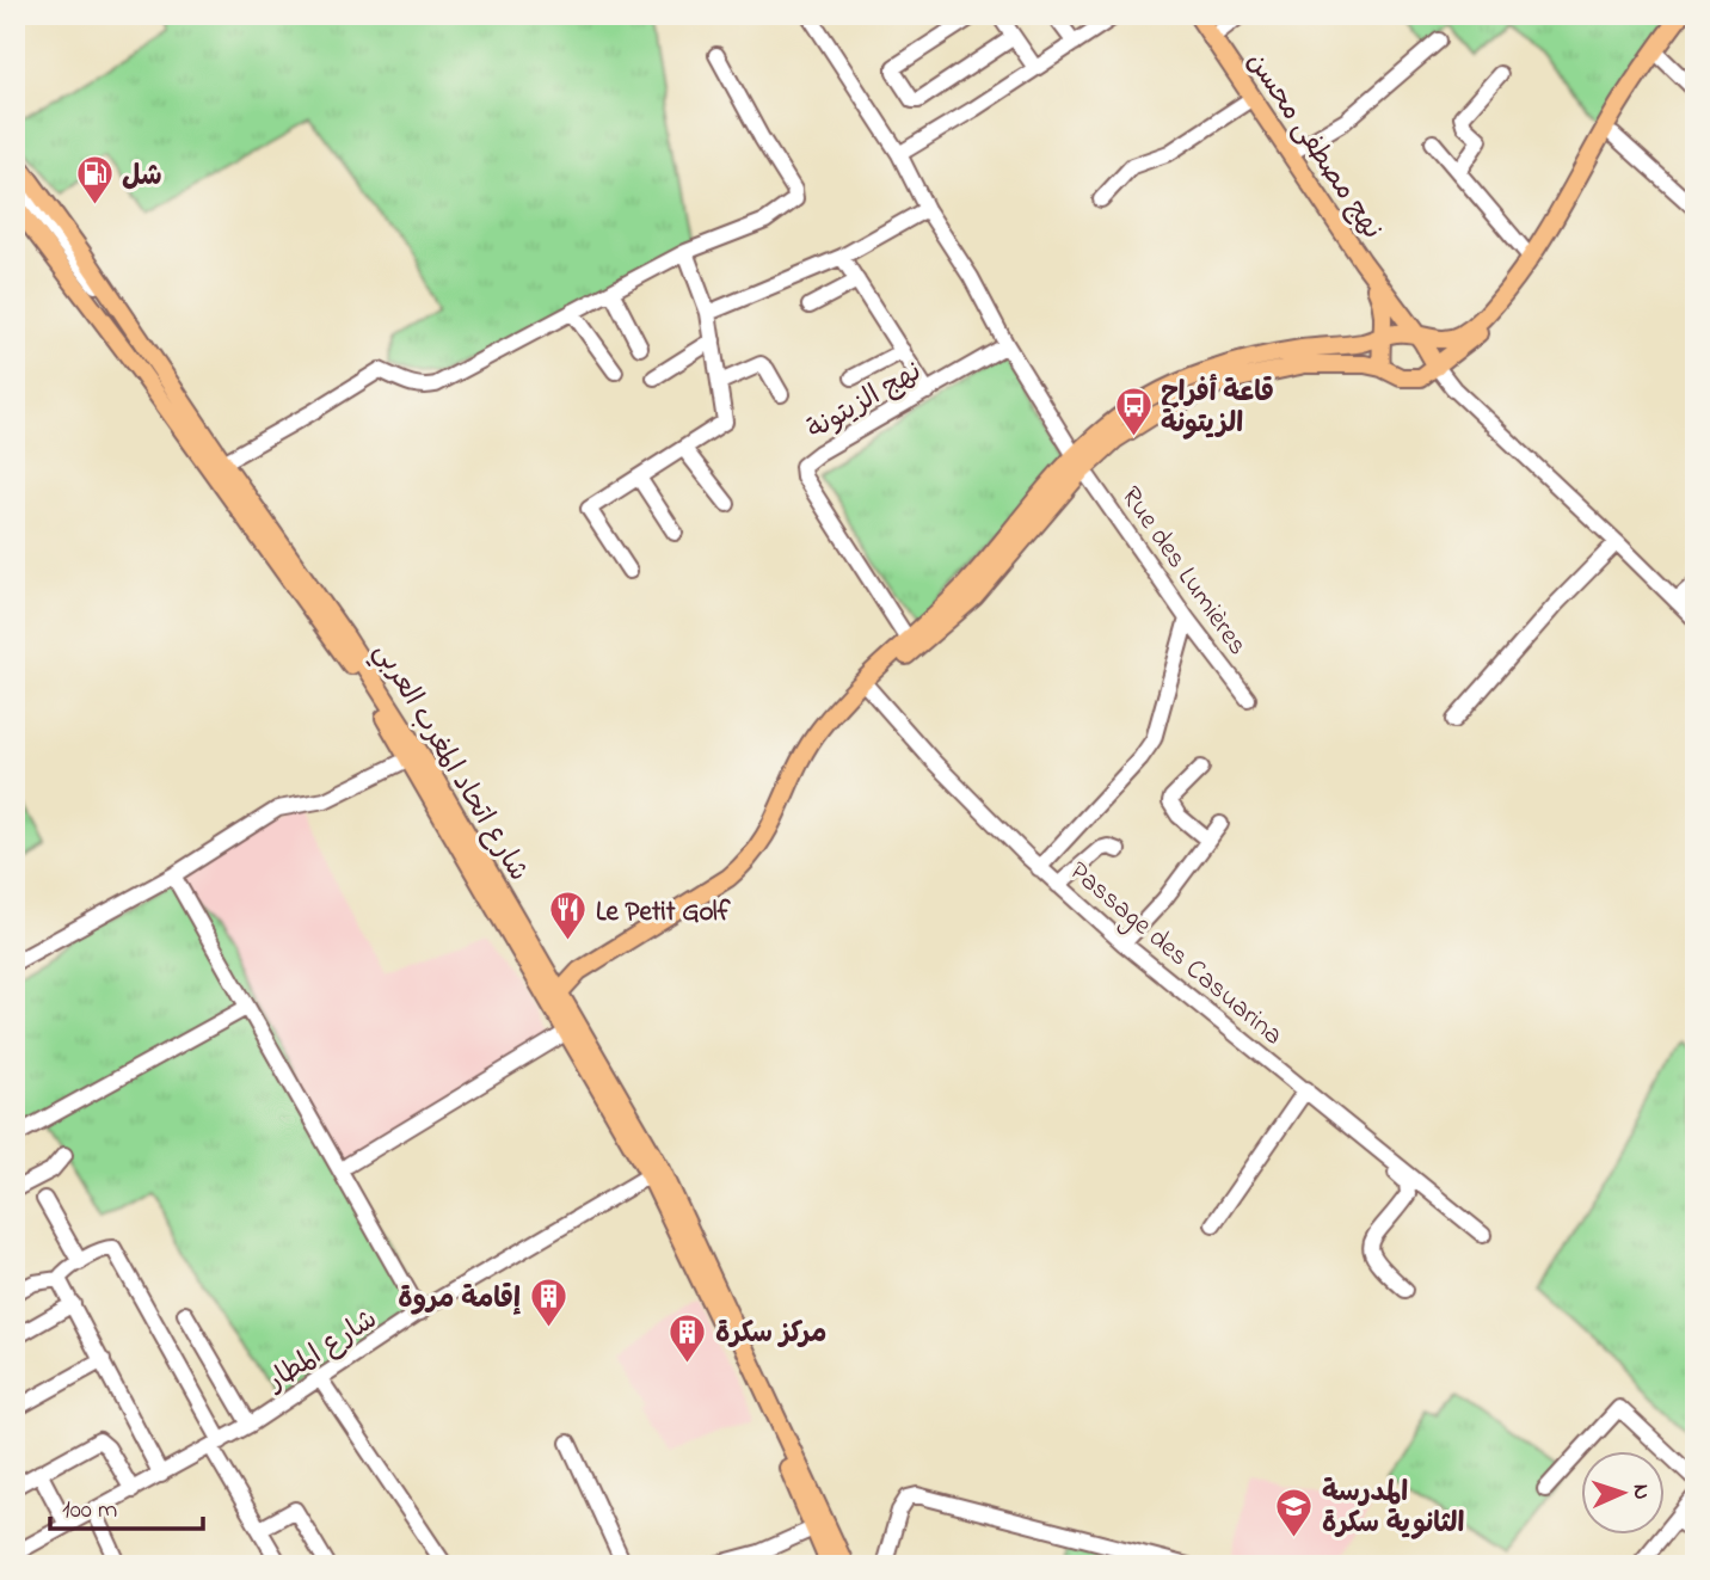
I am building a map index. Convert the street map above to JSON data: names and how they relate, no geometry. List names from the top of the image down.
{
  "streets": {
    "main road": ["نهج مصطفى محسن", "شارع اتحاد المغرب العربي"],
    "street": [
      "نهج الزيتونة",
      "Rue des Lumières",
      "Passage des Casuarina",
      "شارع المطار"
    ]
  },
  "crossings": [
    ["نهج الزيتونة", "Rue des Lumières"],
    ["شارع اتحاد المغرب العربي", "شارع المطار"]
  ],
  "places": {
    "fuel station": ["شل"],
    "bus stop": ["قاعة أفراح الزيتونة"],
    "restaurant": ["Le Petit Golf"],
    "building": ["إقامة مروة", "مركز سكرة"],
    "school or university": ["المدرسة الثانوية سكرة"]
  },
  "scale_bar": "100 m",
  "north": "right"
}
